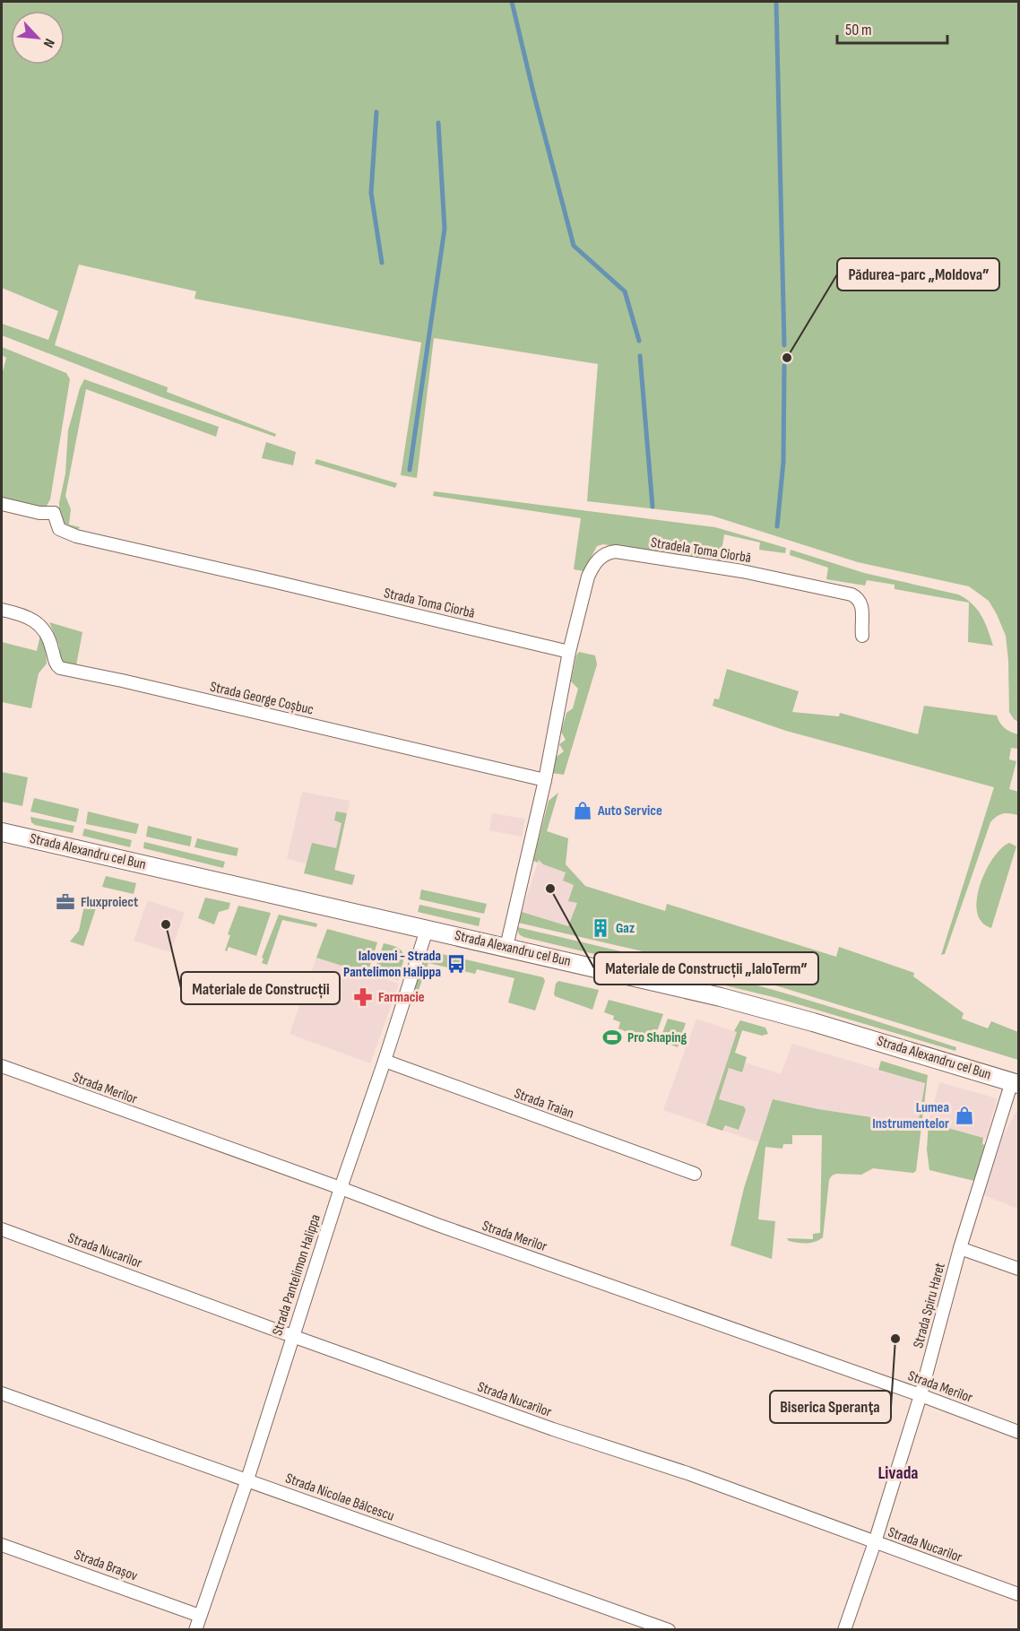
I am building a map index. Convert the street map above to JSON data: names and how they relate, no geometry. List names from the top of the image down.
{
  "streets": {
    "main road": ["Strada Alexandru cel Bun"],
    "street": [
      "Stradela Toma Ciorbă",
      "Strada Toma Ciorbă",
      "Strada George Coșbuc",
      "Strada Merilor",
      "Strada Traian",
      "Strada Nucarilor",
      "Strada Pantelimon Halippa",
      "Strada Spiru Haret",
      "Strada Nicolae Bălcescu",
      "Strada Brașov"
    ]
  },
  "crossings": [
    ["Stradela Toma Ciorbă", "Strada Toma Ciorbă"],
    ["Strada Alexandru cel Bun", "Strada Pantelimon Halippa"],
    ["Strada Alexandru cel Bun", "Strada Spiru Haret"],
    ["Strada Merilor", "Strada Pantelimon Halippa"],
    ["Strada Merilor", "Strada Spiru Haret"],
    ["Strada Traian", "Strada Pantelimon Halippa"],
    ["Strada Nucarilor", "Strada Pantelimon Halippa"],
    ["Strada Nucarilor", "Strada Spiru Haret"],
    ["Strada Pantelimon Halippa", "Strada Nicolae Bălcescu"],
    ["Strada Pantelimon Halippa", "Strada Brașov"]
  ],
  "districts": ["Livada"],
  "places": {
    "other": [
      "Pădurea-parc „Moldova”",
      "Materiale de Construcții „IaloTerm”",
      "Materiale de Construcții",
      "Biserica Speranţa"
    ],
    "shop": ["Auto Service", "Lumea Instrumentelor"],
    "office": ["Fluxproiect"],
    "building": ["Gaz"],
    "bus stop": ["Ialoveni - Strada Pantelimon Halippa"],
    "pharmacy": ["Farmacie"],
    "sports": ["Pro Shaping"]
  },
  "scale_bar": "50 m",
  "north": "bottom right"
}
